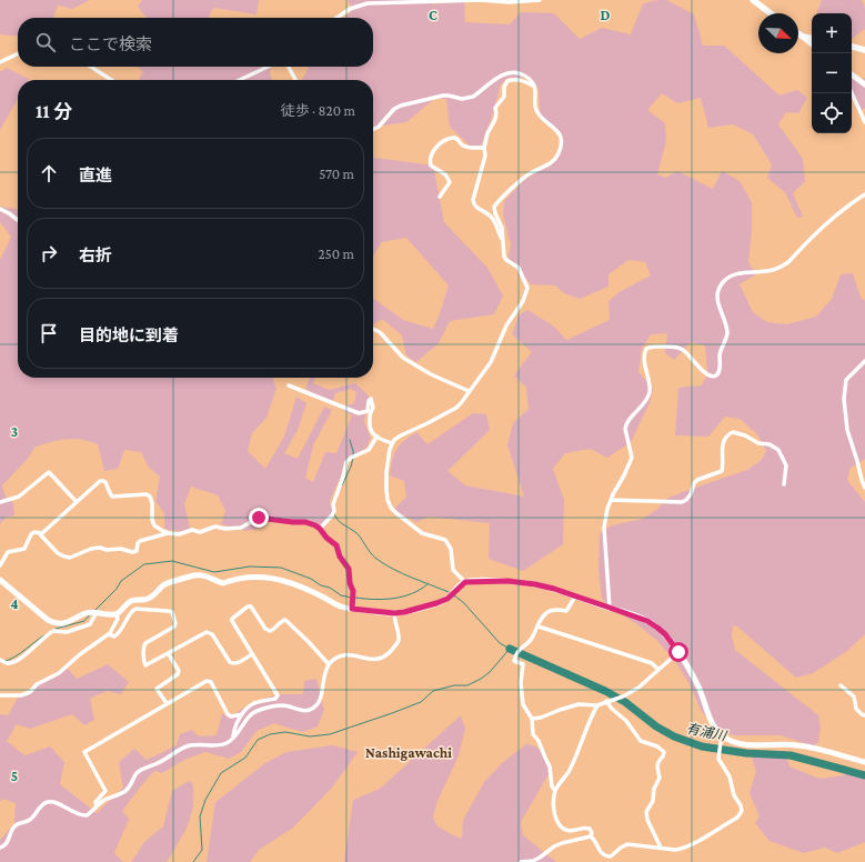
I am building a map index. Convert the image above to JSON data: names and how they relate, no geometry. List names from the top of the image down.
{
  "districts": ["Nashigawachi"],
  "water": ["有浦川"],
  "north": "bottom right",
  "page": {
    "map_buttons": ["+", "−"],
    "search": "ここで検索",
    "heading": ["11 分", "徒歩 · 820 m"],
    "list": [
      ["直進", "570 m"],
      ["右折", "250 m"],
      "目的地に到着"
    ]
  },
  "grid": {
    "columns": ["C", "D"],
    "rows": ["3", "4", "5"]
  }
}
